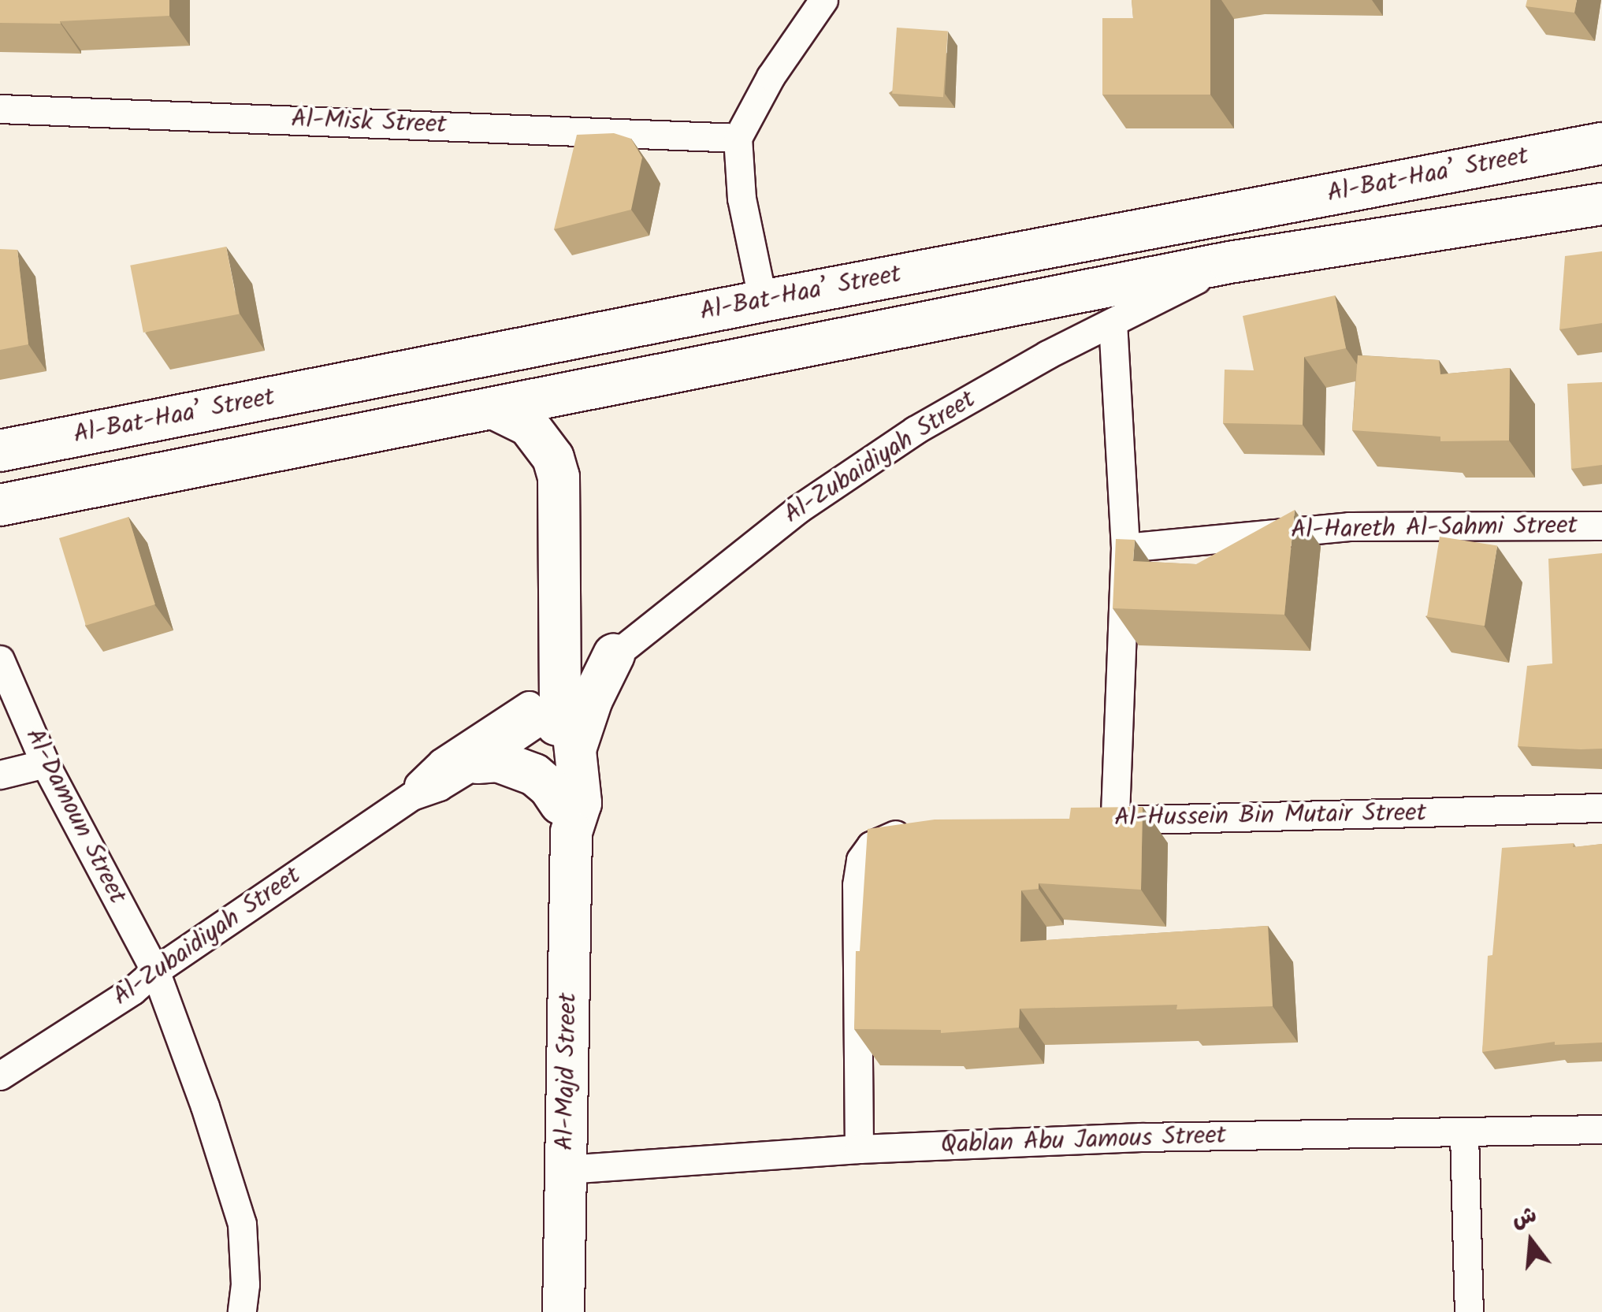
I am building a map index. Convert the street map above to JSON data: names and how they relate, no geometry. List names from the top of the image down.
{
  "streets": {
    "street": [
      "Al-Misk Street",
      "Al-Bat-Haa’ Street",
      "Al-Zubaidiyah Street",
      "Al-Hareth Al-Sahmi Street",
      "Al-Damoun Street",
      "Al-Hussein Bin Mutair Street",
      "Al-Majd Street",
      "Qablan Abu Jamous Street"
    ]
  },
  "crossings": [
    ["Al-Bat-Haa’ Street", "Al-Zubaidiyah Street"],
    ["Al-Bat-Haa’ Street", "Al-Majd Street"],
    ["Al-Zubaidiyah Street", "Al-Damoun Street"],
    ["Al-Zubaidiyah Street", "Al-Majd Street"],
    ["Al-Majd Street", "Qablan Abu Jamous Street"]
  ],
  "north": "top"
}
